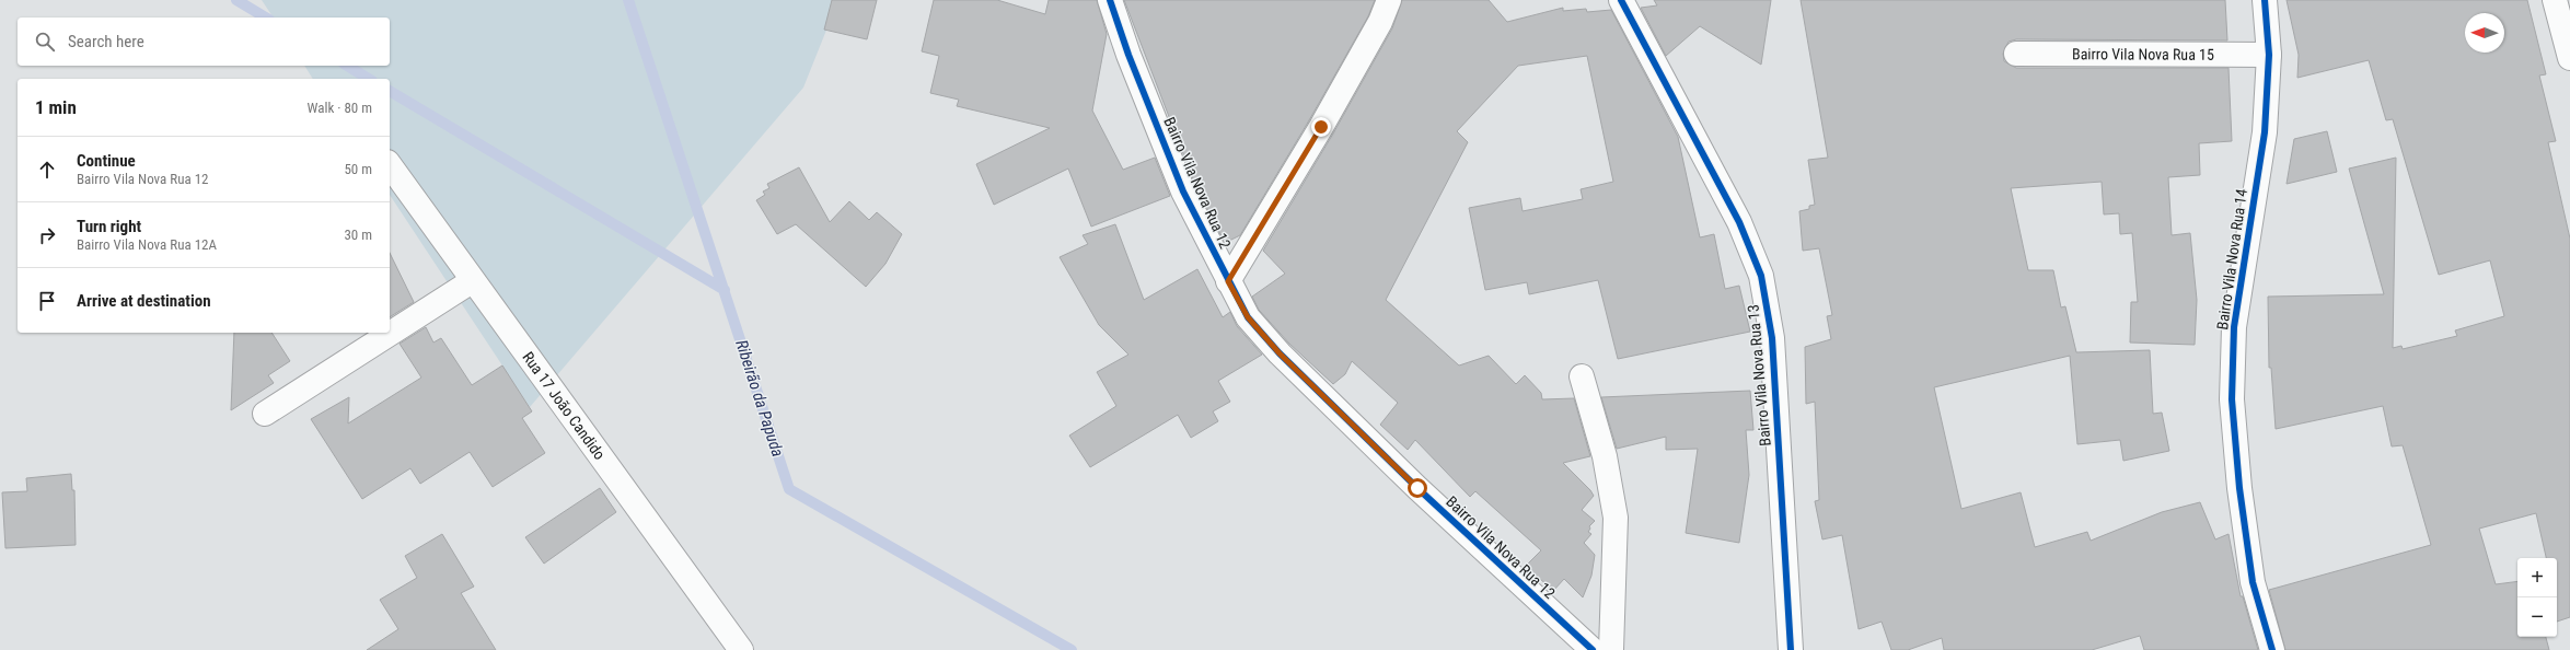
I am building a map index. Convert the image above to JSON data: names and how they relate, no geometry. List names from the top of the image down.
{
  "streets": {
    "street": [
      "Bairro Vila Nova Rua 15",
      "Bairro Vila Nova Rua 12",
      "Bairro Vila Nova Rua 14",
      "Bairro Vila Nova Rua 13",
      "Rua 17 João Candido"
    ]
  },
  "crossings": [
    ["Bairro Vila Nova Rua 15", "Bairro Vila Nova Rua 14"]
  ],
  "water": ["Ribeirão da Papuda"],
  "north": "left",
  "page": {
    "search": "Search here",
    "heading": ["1 min", "Walk · 80 m"],
    "list": [
      ["Continue", "Bairro Vila Nova Rua 12", "50 m"],
      ["Turn right", "Bairro Vila Nova Rua 12A", "30 m"],
      "Arrive at destination"
    ],
    "map_buttons": ["+", "−"]
  }
}
